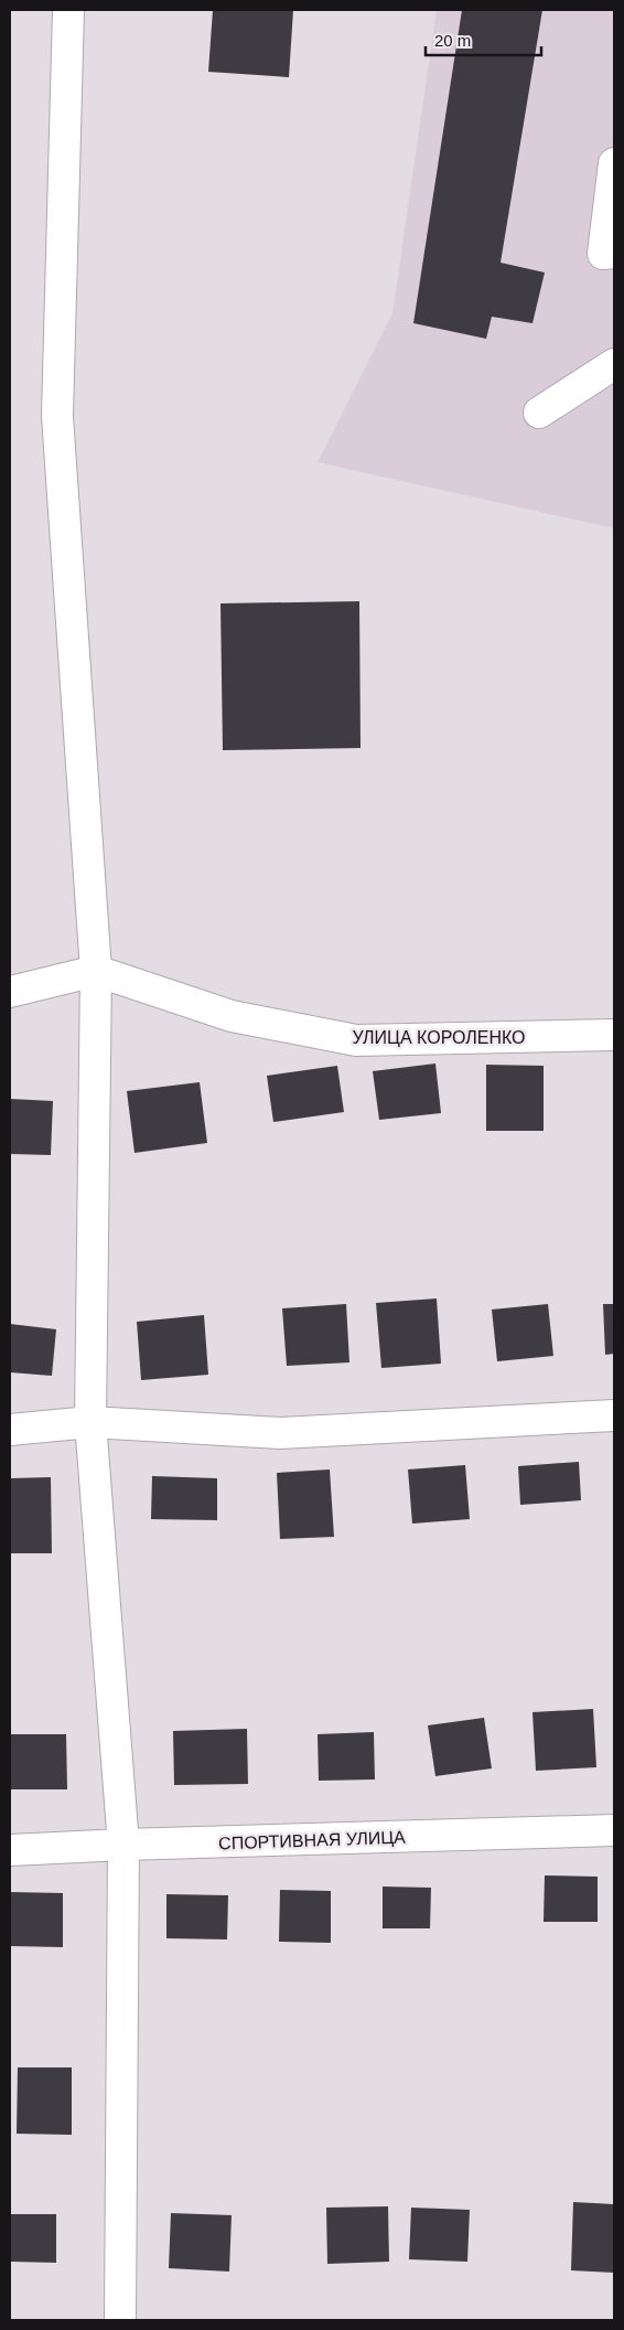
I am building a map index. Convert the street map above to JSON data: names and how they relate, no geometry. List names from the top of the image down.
{
  "streets": {
    "street": ["УЛИЦА КОРОЛЕНКО", "СПОРТИВНАЯ УЛИЦА"]
  },
  "scale_bar": "20 m"
}
